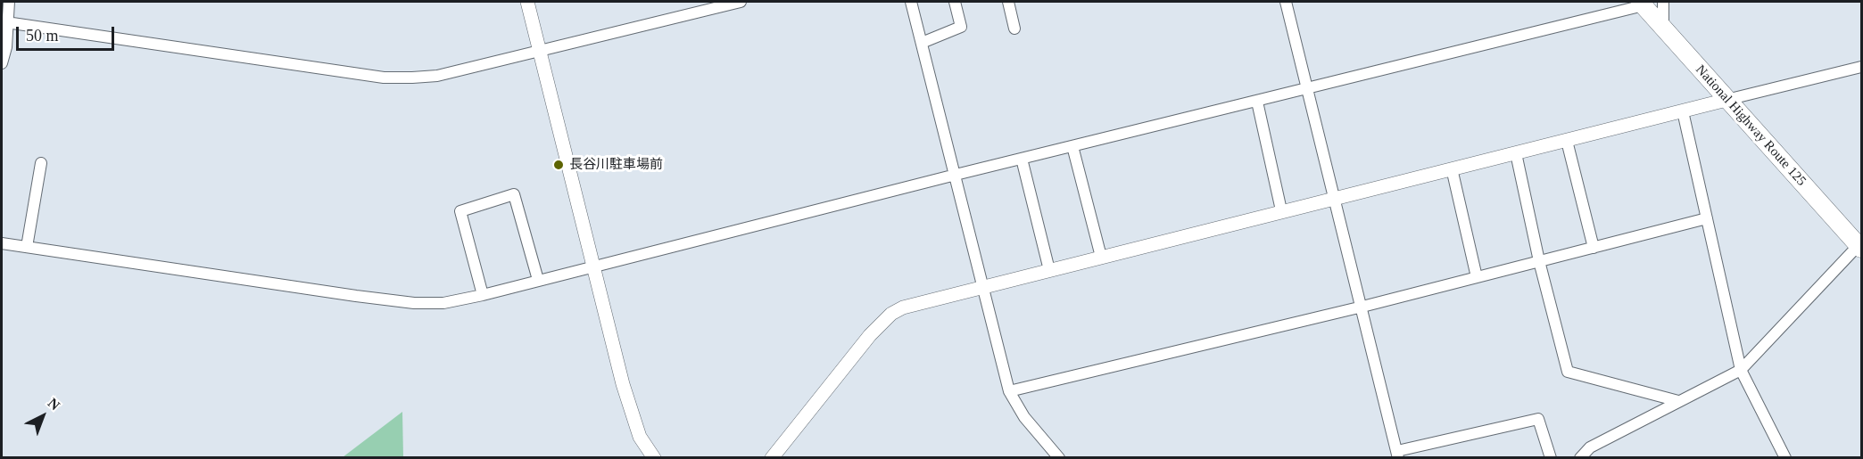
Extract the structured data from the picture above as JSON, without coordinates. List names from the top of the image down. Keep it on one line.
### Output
{"streets":{"highway":["National Highway Route 125"]},"places":["長谷川駐車場前"],"scale_bar":"50 m","north":"top right"}
